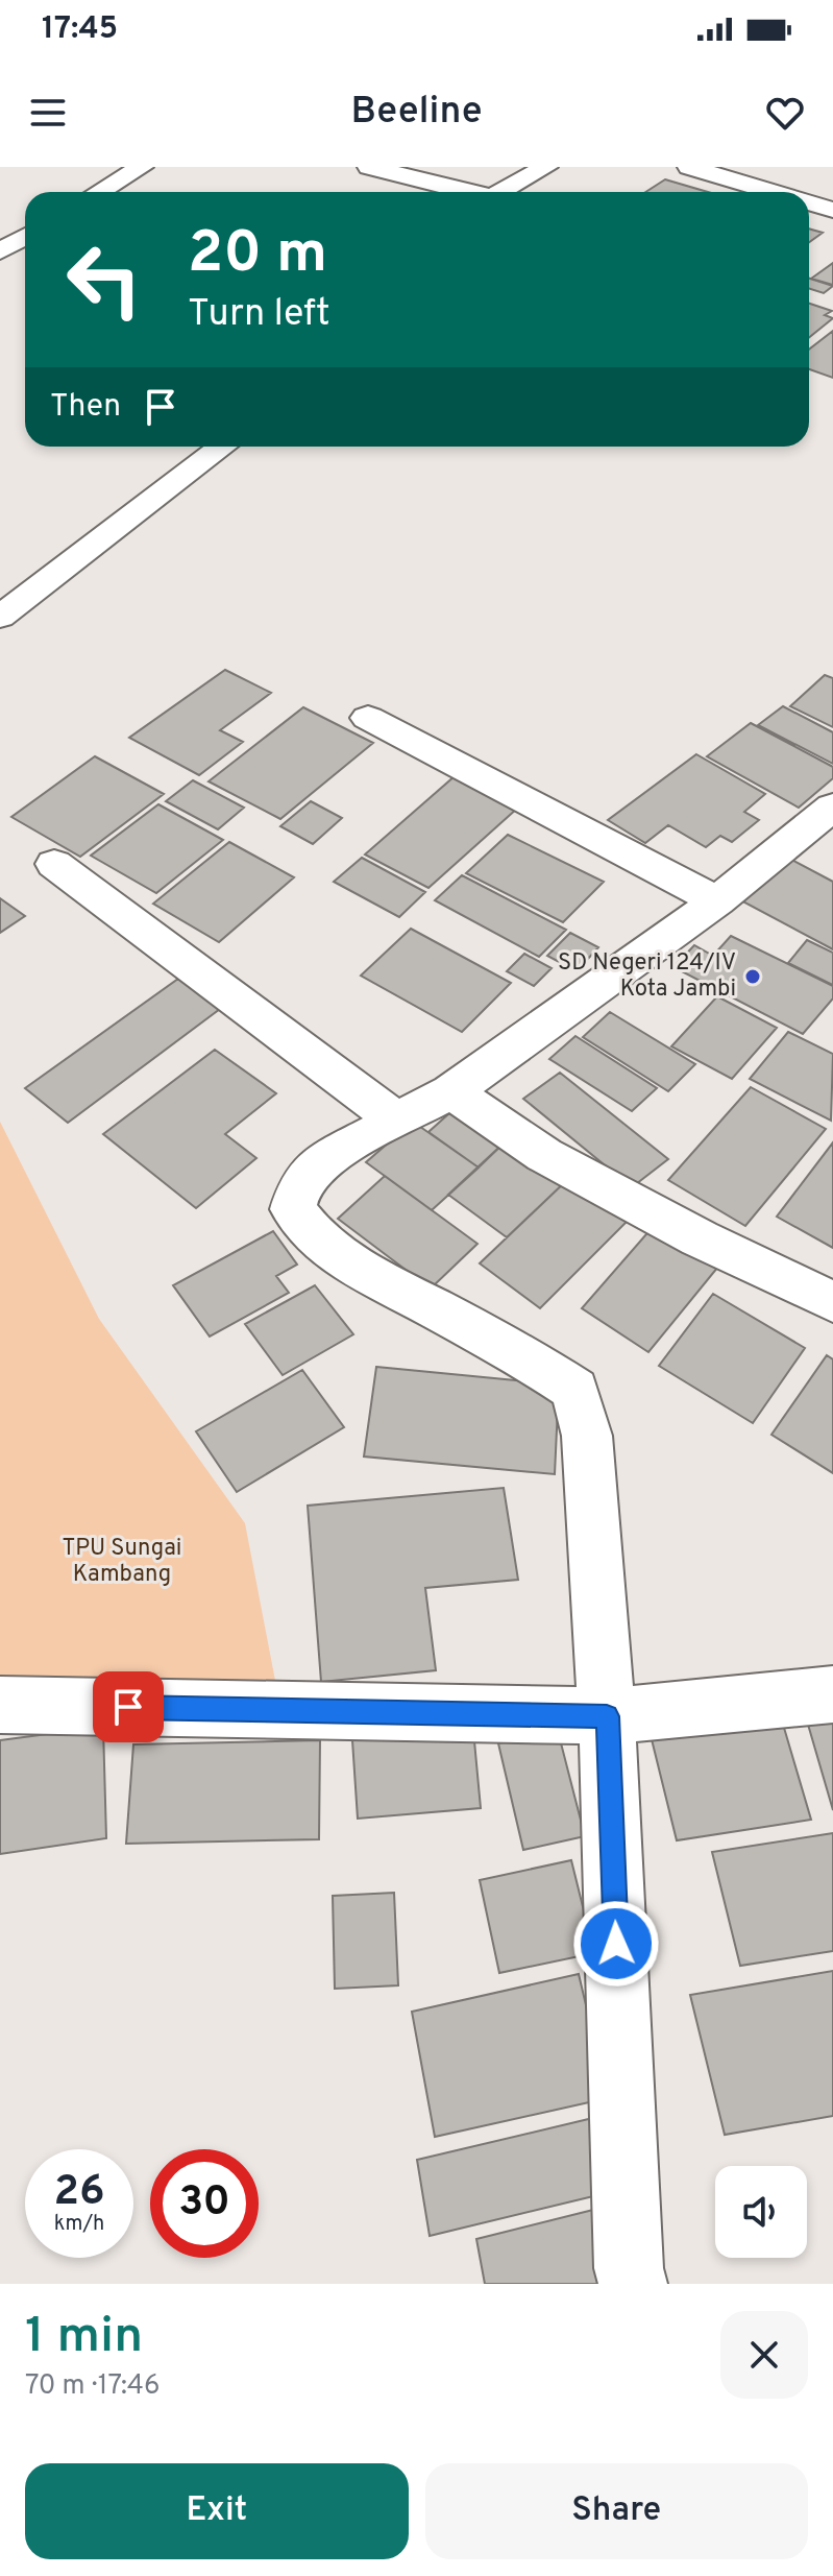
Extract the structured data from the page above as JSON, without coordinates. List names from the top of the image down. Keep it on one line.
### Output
{"parks":["TPU Sungai Kambang"],"places":["SD Negeri 124/IV Kota Jambi"],"page":{"status":"17:45","header":"Beeline","turn":["20 m","Turn left"],"then":"Then","speed":"26 km/h","limit":"30","heading":["1 min","70 m · 17:46"],"buttons":["Exit","Share"]}}
